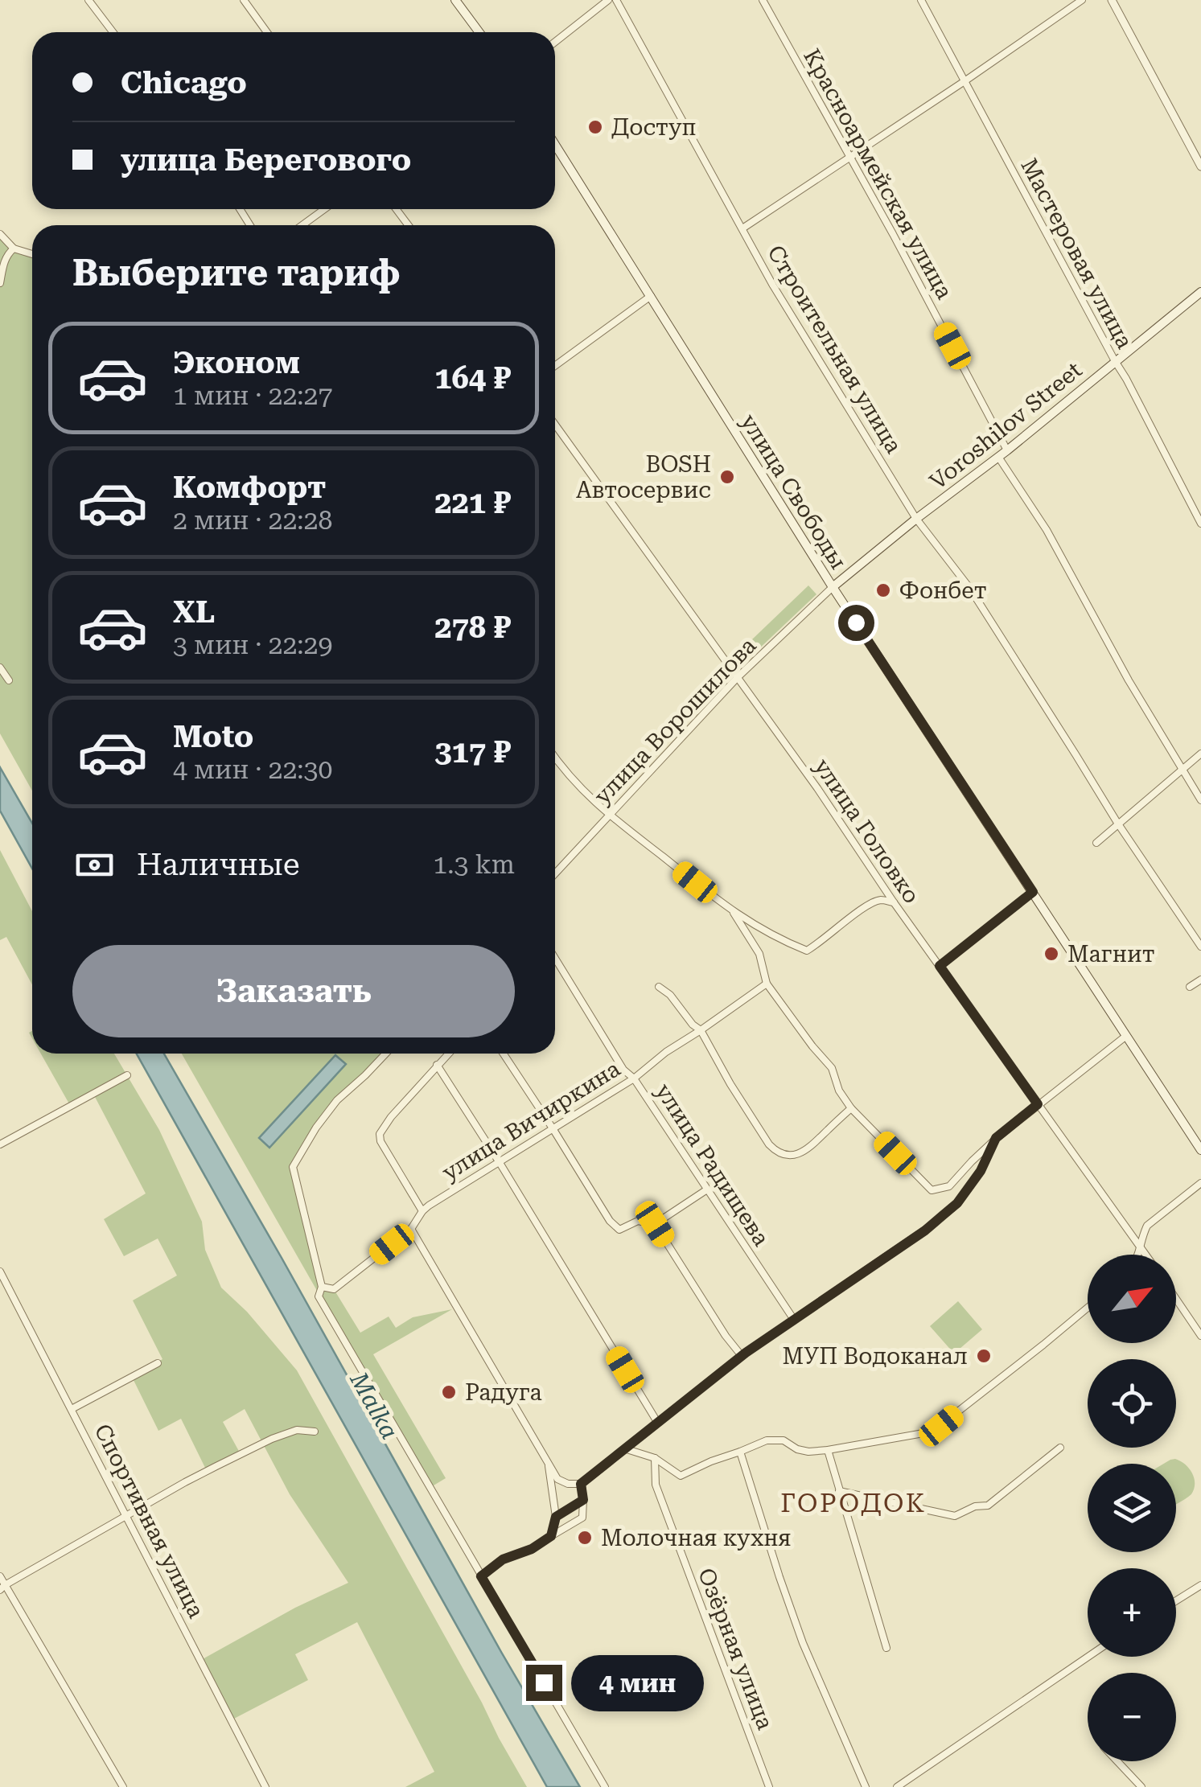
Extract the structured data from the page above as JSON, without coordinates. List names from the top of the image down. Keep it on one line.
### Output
{"streets":{"main road":["Voroshilov Street","улица Свободы"],"street":["Красноармейская улица","Мастеровая улица","Строительная улица","улица Ворошилова","улица Головко","улица Вичиркина","улица Радищева","Спортивная улица","Озёрная улица"]},"crossings":[["Красноармейская улица","Voroshilov Street"],["Мастеровая улица","Voroshilov Street"],["Строительная улица","Voroshilov Street"],["Voroshilov Street","улица Свободы"],["Voroshilov Street","улица Ворошилова"],["улица Свободы","улица Ворошилова"],["улица Ворошилова","улица Головко"],["улица Вичиркина","улица Радищева"]],"districts":["ГОРОДОК"],"water":["Malka"],"places":["Доступ","BOSH Автосервис","Фонбет","Магнит","МУП Водоканал","Радуга","Молочная кухня"],"north":"top right","page":{"banner":["Chicago","улица Берегового"],"heading":"Выберите тариф","list":[{"name":"Эконом","note":"1 мин · 22:27","value":"164 ₽"},{"name":"Комфорт","note":"2 мин · 22:28","value":"221 ₽"},{"name":"XL","note":"3 мин · 22:29","value":"278 ₽"},{"name":"Moto","note":"4 мин · 22:30","value":"317 ₽"}],"pay":["Наличные","1.3 km"],"buttons":"Заказать","map_buttons":["+","−"],"bubble":"4 мин"}}
